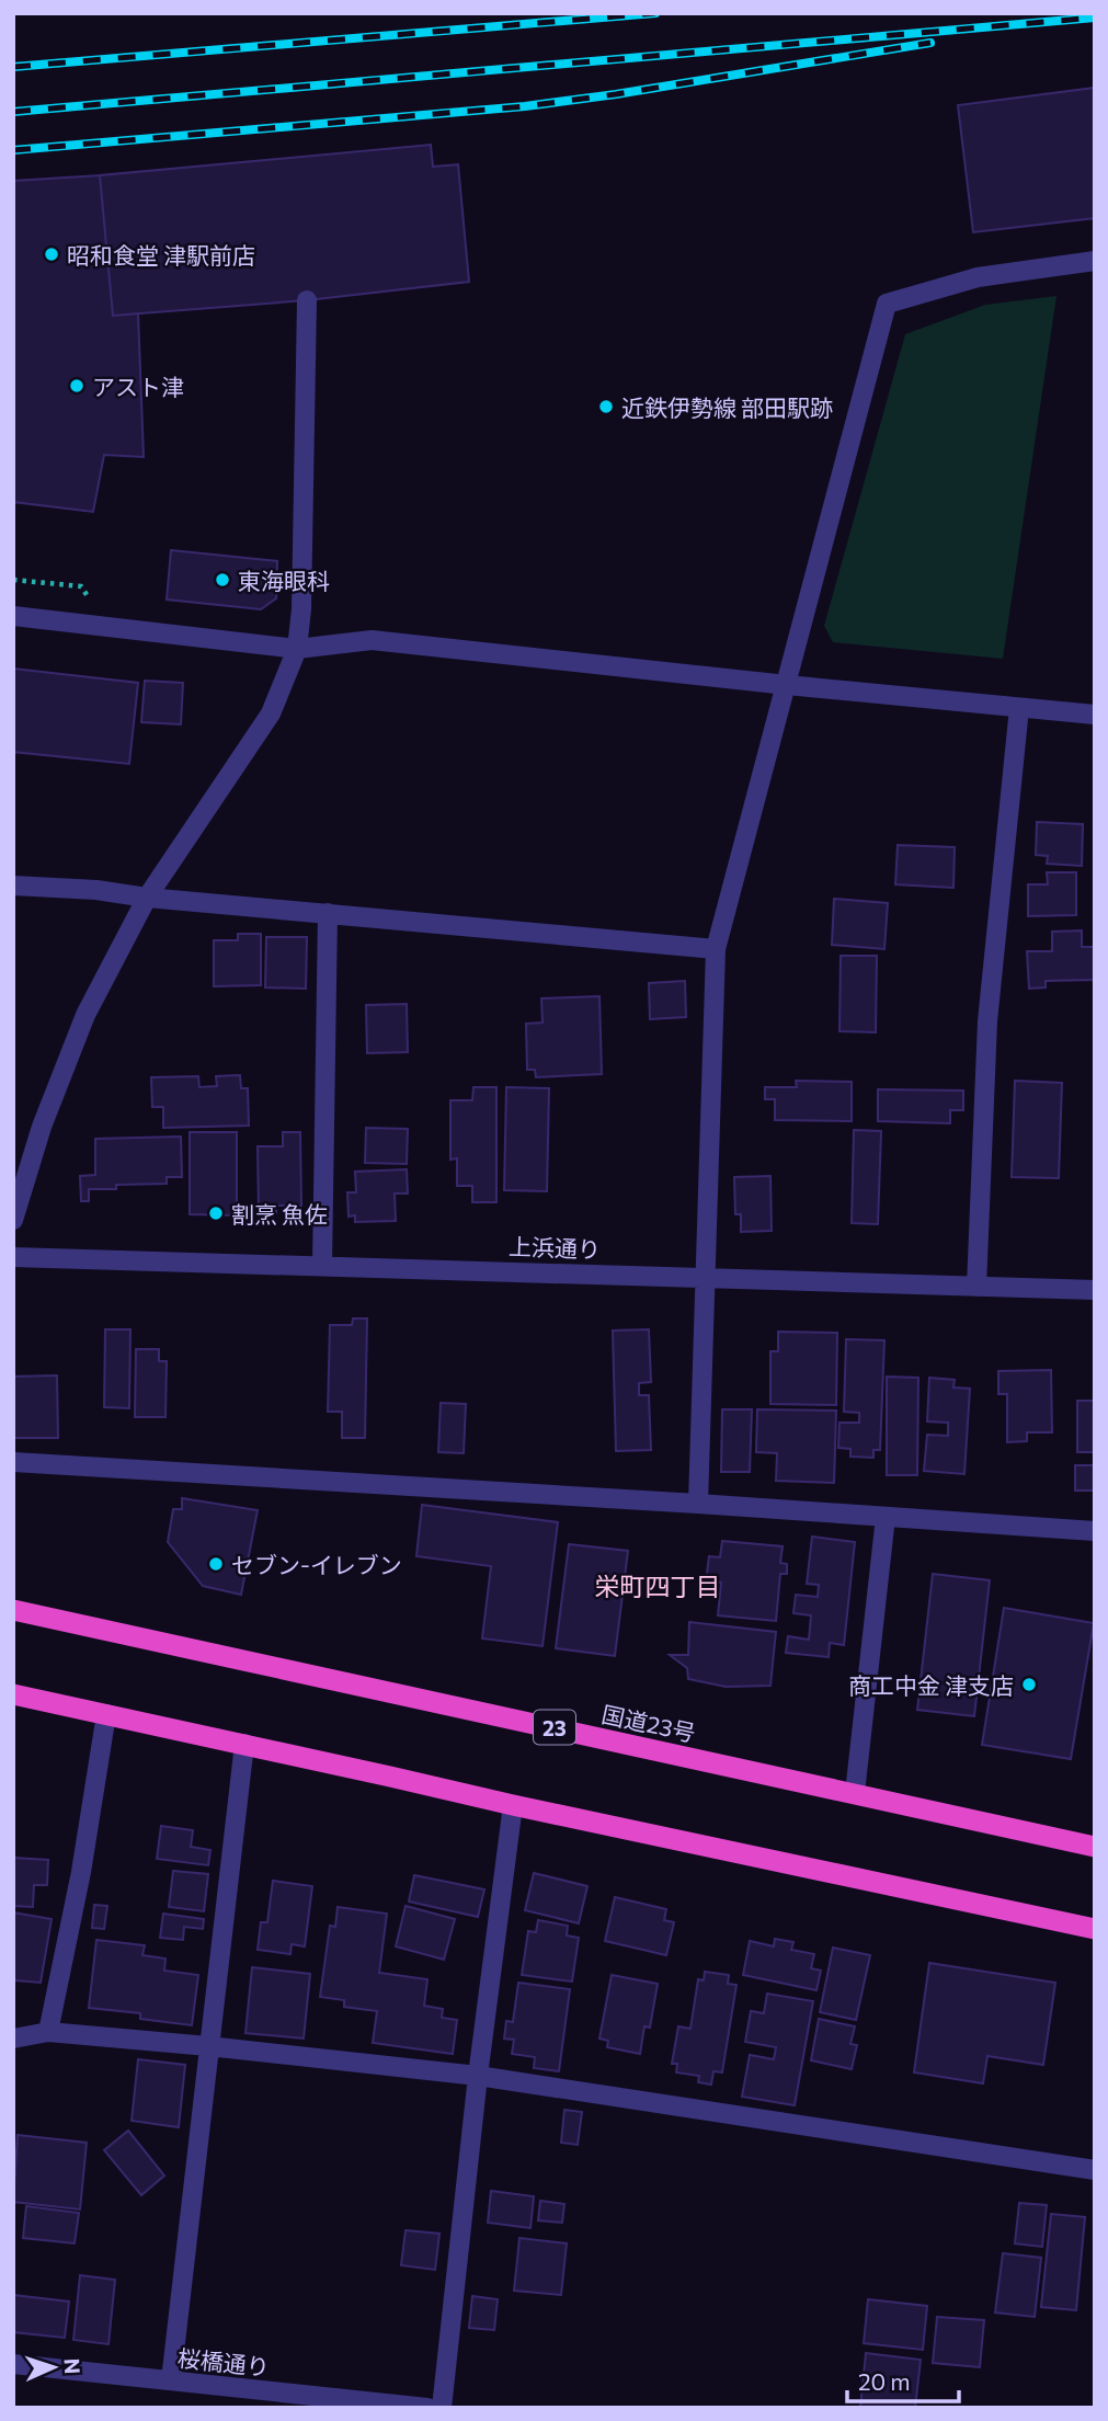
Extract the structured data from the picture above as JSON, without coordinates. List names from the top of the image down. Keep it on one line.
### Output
{"streets":{"highway":["国道23号","23"],"street":["上浜通り","桜橋通り"]},"districts":["栄町四丁目"],"places":["昭和食堂 津駅前店","アスト津","近鉄伊勢線 部田駅跡","東海眼科","割烹 魚佐","セブン-イレブン","商工中金 津支店"],"scale_bar":"20 m","north":"right"}
